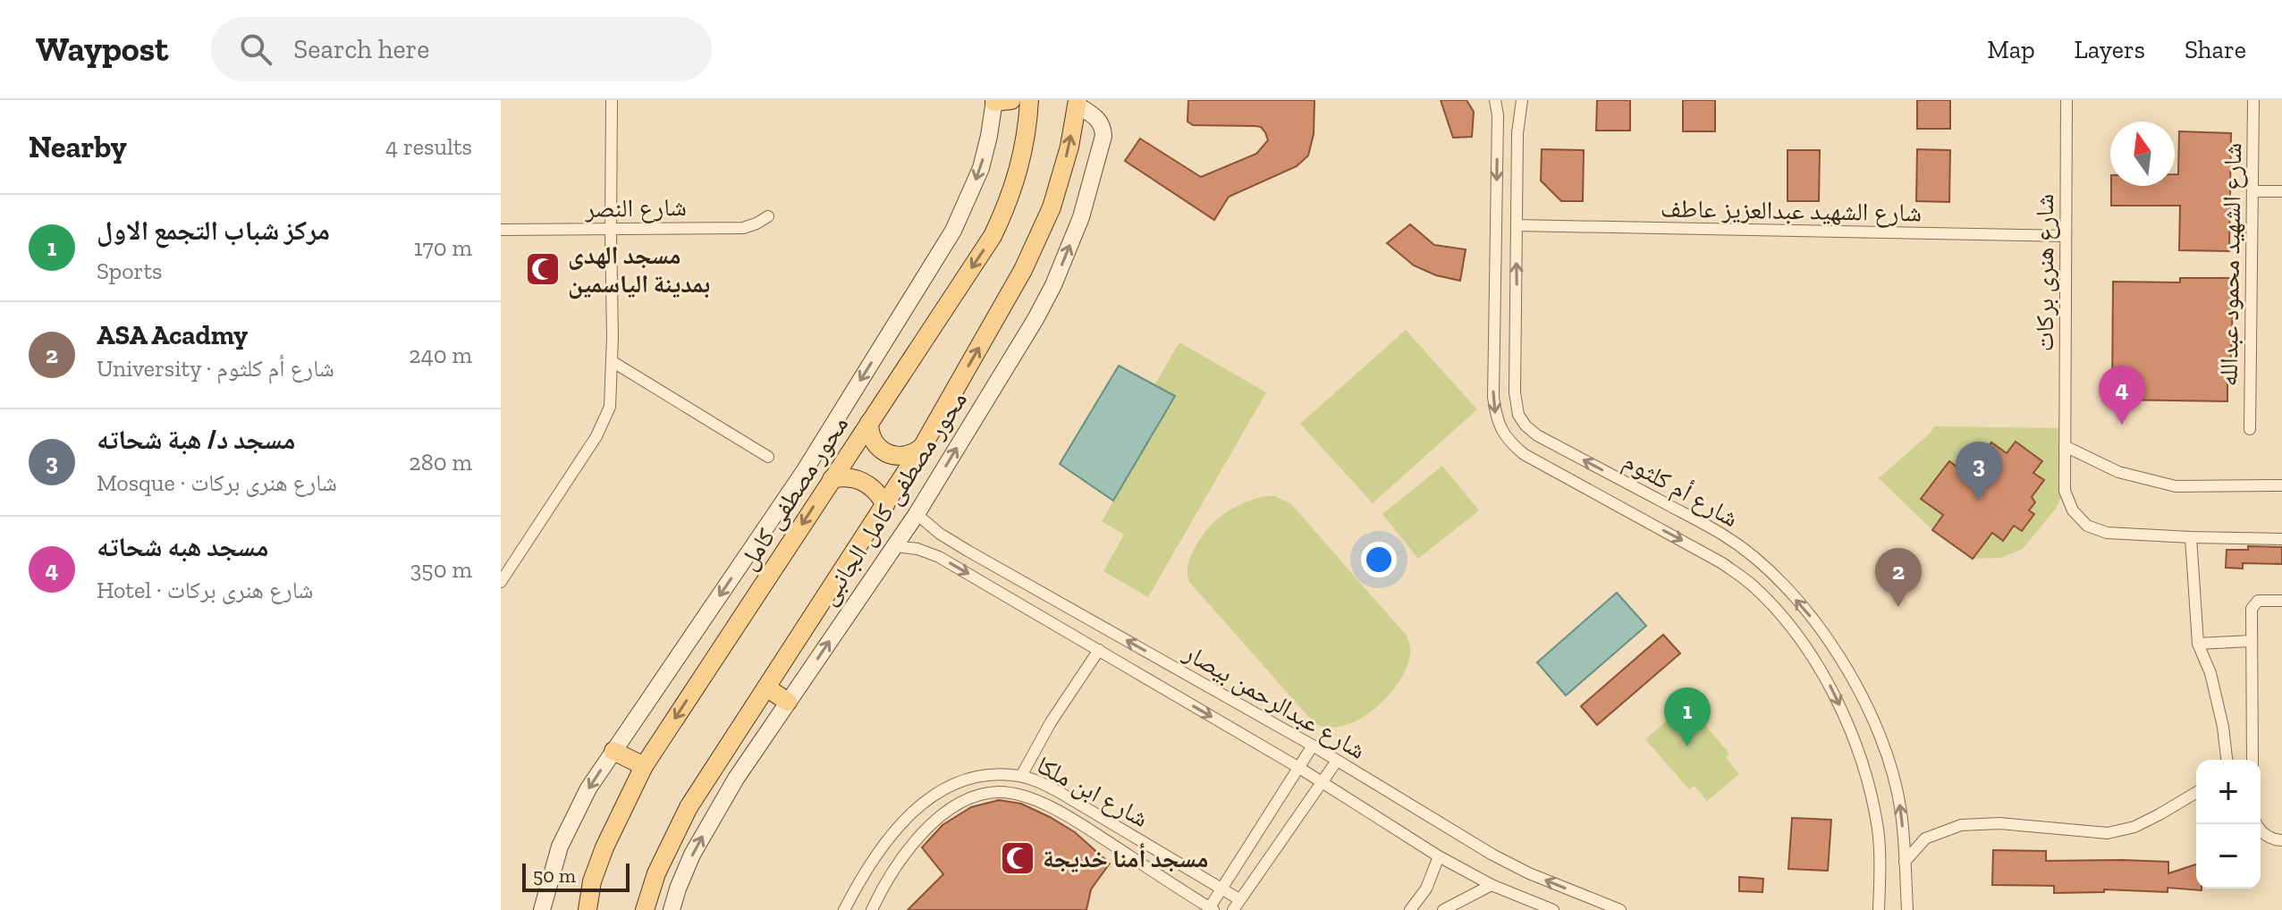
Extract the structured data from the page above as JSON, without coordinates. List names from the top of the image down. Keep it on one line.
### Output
{"streets":{"main road":["محور مصطفى كامل"],"street":["شارع النصر","شارع الشهيد عبدالعزيز عاطف","شارع الشهيد محمود عبدالله","شارع هنرى بركات","شارع أم كلثوم","محور مصطفى كامل الجانبى","شارع عبدالرحمن بيصار","شارع ابن ملكا"]},"crossings":[["شارع الشهيد عبدالعزيز عاطف","شارع هنرى بركات"],["شارع الشهيد عبدالعزيز عاطف","شارع أم كلثوم"],["محور مصطفى كامل الجانبى","شارع عبدالرحمن بيصار"]],"places":{"mosque":["مسجد الهدى بمدينة الياسمين","مسجد أمنا خديجة"]},"scale_bar":"50 m","north":"top","page":{"header":"Waypost","search":"Search here","nav":["Map","Layers","Share"],"heading":["Nearby","4 results"],"list":[{"mark":"1","name":"مركز شباب التجمع الاول","note":"Sports","value":"170 m"},{"mark":"2","name":"ASA Acadmy","note":"University · شارع أم كلثوم","value":"240 m"},{"mark":"3","name":"مسجد د/ هبة شحاته","note":"Mosque · شارع هنرى بركات","value":"280 m"},{"mark":"4","name":"مسجد هبه شحاته","note":"Hotel · شارع هنرى بركات","value":"350 m"}],"pins":["4","3","2","1"],"map_buttons":["+","−"],"scale":"50 m"}}
